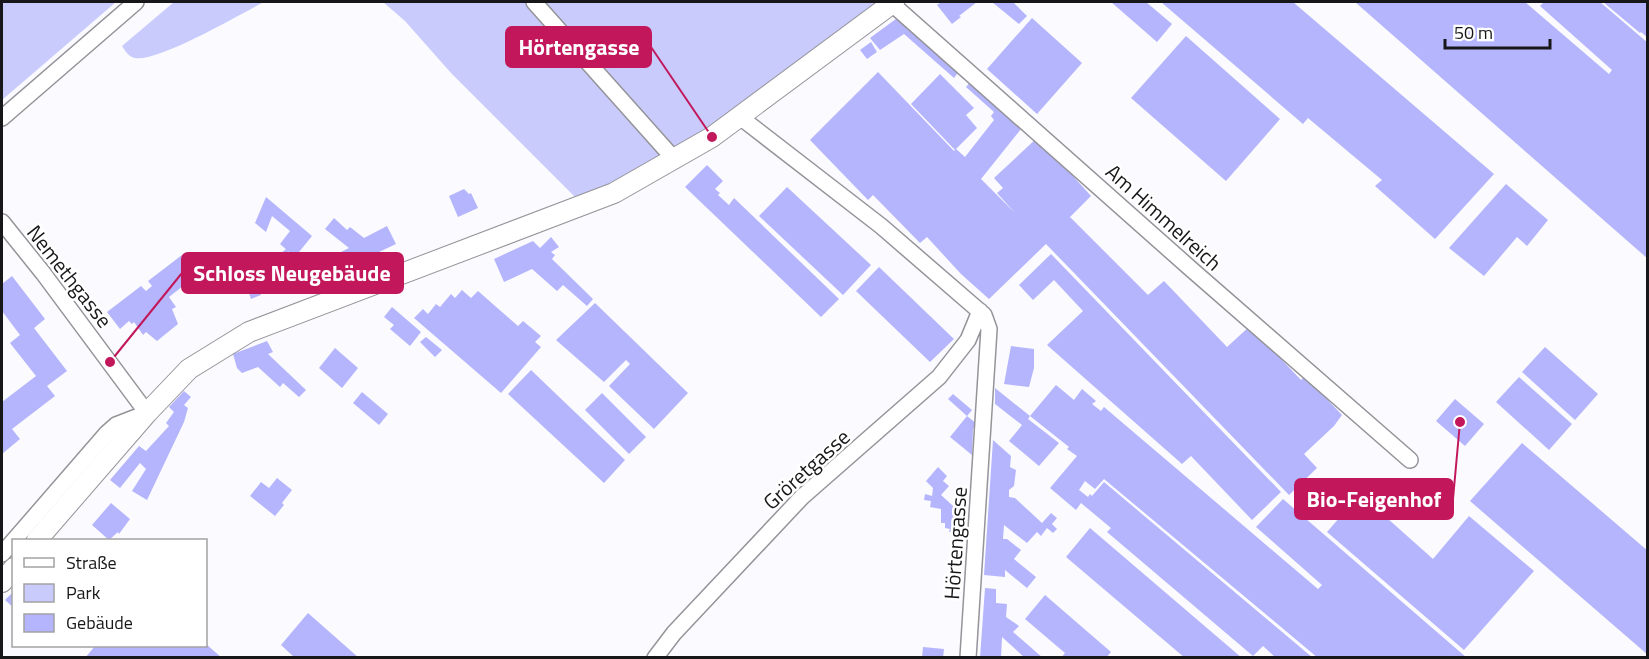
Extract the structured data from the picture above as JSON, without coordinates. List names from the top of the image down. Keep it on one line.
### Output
{"streets":{"street":["Am Himmelreich","Nemethgasse","Gröretgasse","Hörtengasse"]},"crossings":[["Gröretgasse","Hörtengasse"]],"places":["Hörtengasse","Schloss Neugebäude","Bio-Feigenhof"],"legend":["Straße","Park","Gebäude"],"scale_bar":"50 m"}
